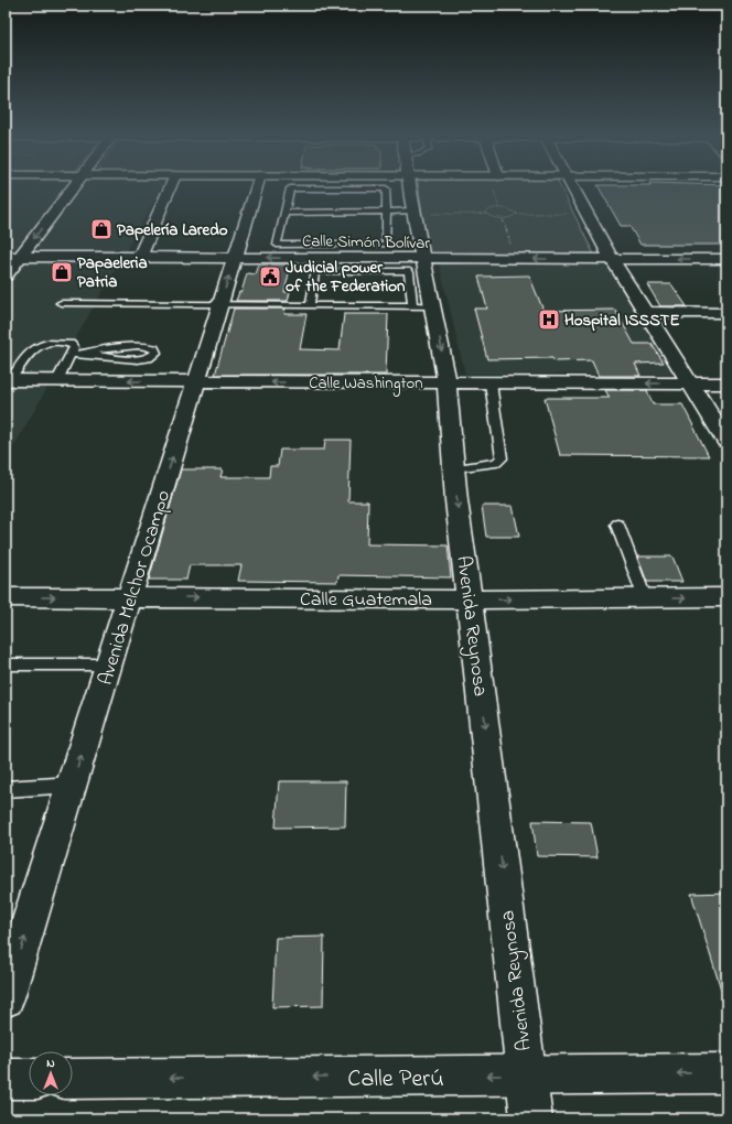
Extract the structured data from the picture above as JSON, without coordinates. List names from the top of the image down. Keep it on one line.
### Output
{"streets":{"street":["Calle Simón Bolívar","Calle Washington","Avenida Melchor Ocampo","Calle Guatemala","Avenida Reynosa","Calle Perú"]},"crossings":[["Calle Simón Bolívar","Avenida Melchor Ocampo"],["Calle Simón Bolívar","Avenida Reynosa"],["Calle Washington","Avenida Melchor Ocampo"],["Calle Washington","Avenida Reynosa"],["Avenida Melchor Ocampo","Calle Guatemala"],["Calle Guatemala","Avenida Reynosa"],["Avenida Reynosa","Calle Perú"]],"one_way":["Calle Simón Bolívar","Calle Washington","Avenida Melchor Ocampo","Calle Guatemala","Avenida Reynosa","Calle Perú"],"places":{"shop":["Papelería Laredo","Papaeleria Patria"],"public building":["Judicial power of the Federation"],"hospital":["Hospital ISSSTE"]},"north":"top"}
